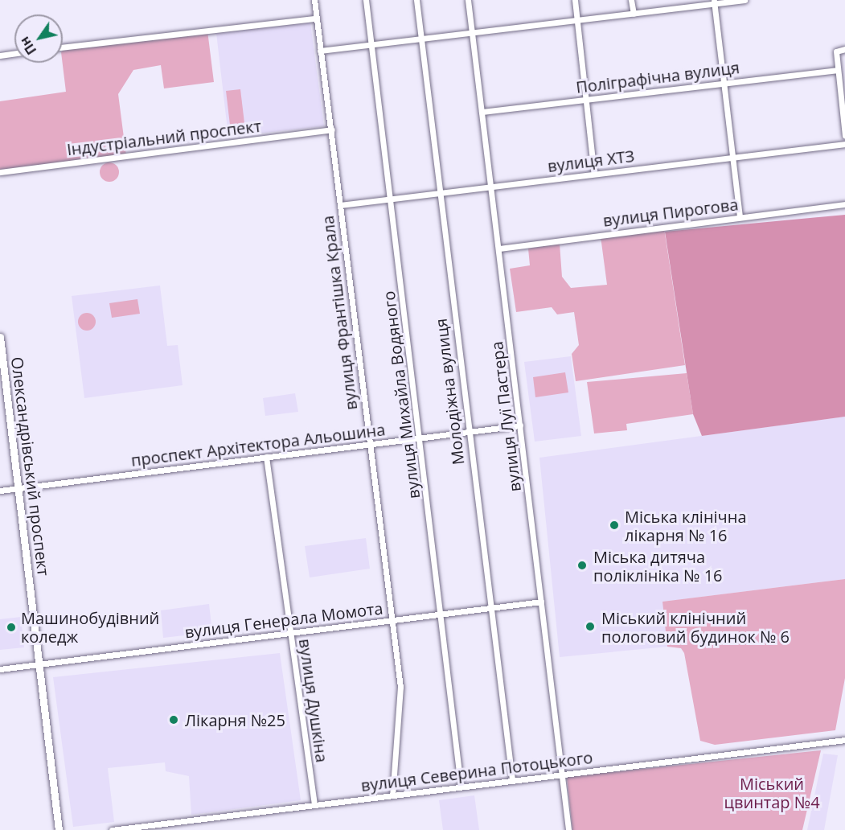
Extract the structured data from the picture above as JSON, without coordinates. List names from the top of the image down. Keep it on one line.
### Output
{"streets":{"main road":["Олександрівський проспект"],"street":["Поліграфічна вулиця","Індустріальний проспект","вулиця ХТЗ","вулиця Пирогова","вулиця Франтішка Крала","Молодіжна вулиця","вулиця Михайла Водяного","вулиця Луї Пастера","проспект Архітектора Альошина","вулиця Генерала Момота","вулиця Душкіна","вулиця Северина Потоцького"]},"crossings":[["Поліграфічна вулиця","вулиця Луї Пастера"],["Індустріальний проспект","вулиця Франтішка Крала"],["вулиця ХТЗ","вулиця Франтішка Крала"],["вулиця ХТЗ","Молодіжна вулиця"],["вулиця ХТЗ","вулиця Михайла Водяного"],["вулиця ХТЗ","вулиця Луї Пастера"],["вулиця Пирогова","вулиця Луї Пастера"],["вулиця Франтішка Крала","проспект Архітектора Альошина"],["вулиця Франтішка Крала","вулиця Генерала Момота"],["вулиця Франтішка Крала","вулиця Северина Потоцького"],["Молодіжна вулиця","проспект Архітектора Альошина"],["Молодіжна вулиця","вулиця Генерала Момота"],["Молодіжна вулиця","вулиця Северина Потоцького"],["вулиця Михайла Водяного","проспект Архітектора Альошина"],["вулиця Михайла Водяного","вулиця Генерала Момота"],["вулиця Михайла Водяного","вулиця Северина Потоцького"],["вулиця Луї Пастера","проспект Архітектора Альошина"],["вулиця Луї Пастера","вулиця Генерала Момота"],["вулиця Луї Пастера","вулиця Северина Потоцького"],["проспект Архітектора Альошина","Олександрівський проспект"],["проспект Архітектора Альошина","вулиця Душкіна"],["Олександрівський проспект","вулиця Генерала Момота"],["вулиця Генерала Момота","вулиця Душкіна"],["вулиця Душкіна","вулиця Северина Потоцького"]],"parks":["Міський цвинтар №4"],"places":["Міська клінічна лікарня № 16","Міська дитяча поліклініка № 16","Міський клінічний пологовий будинок № 6","Машинобудівний коледж","Лікарня №25"],"north":"bottom left"}
